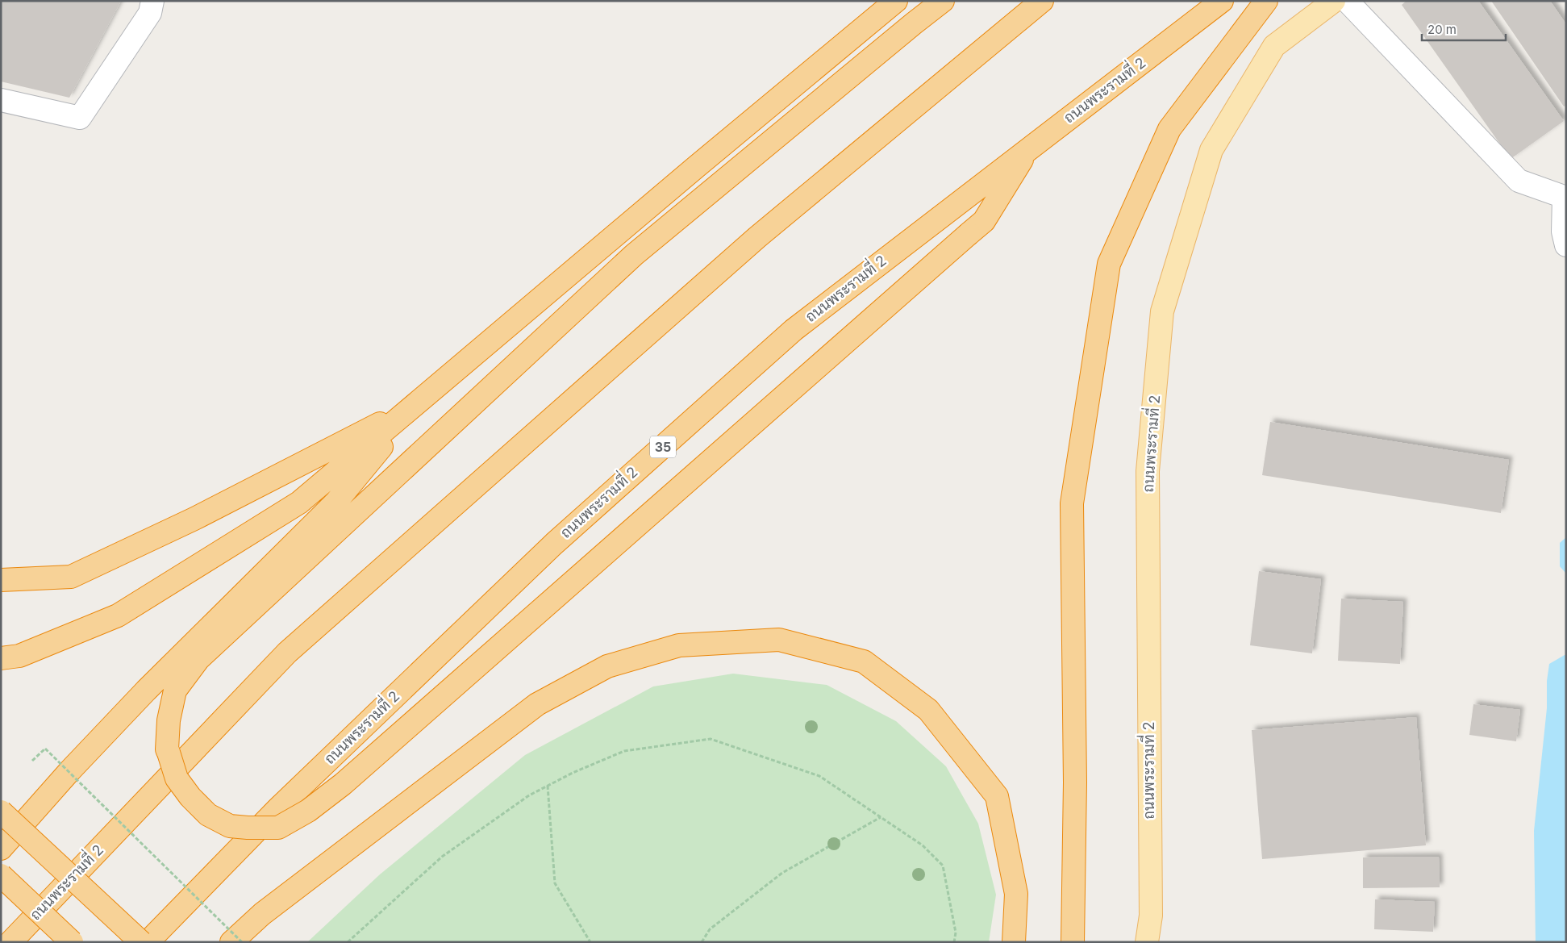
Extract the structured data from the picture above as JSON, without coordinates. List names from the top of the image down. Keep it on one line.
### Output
{"streets":{"highway":["ถนนพระรามที่ 2","35"]},"scale_bar":"20 m"}
